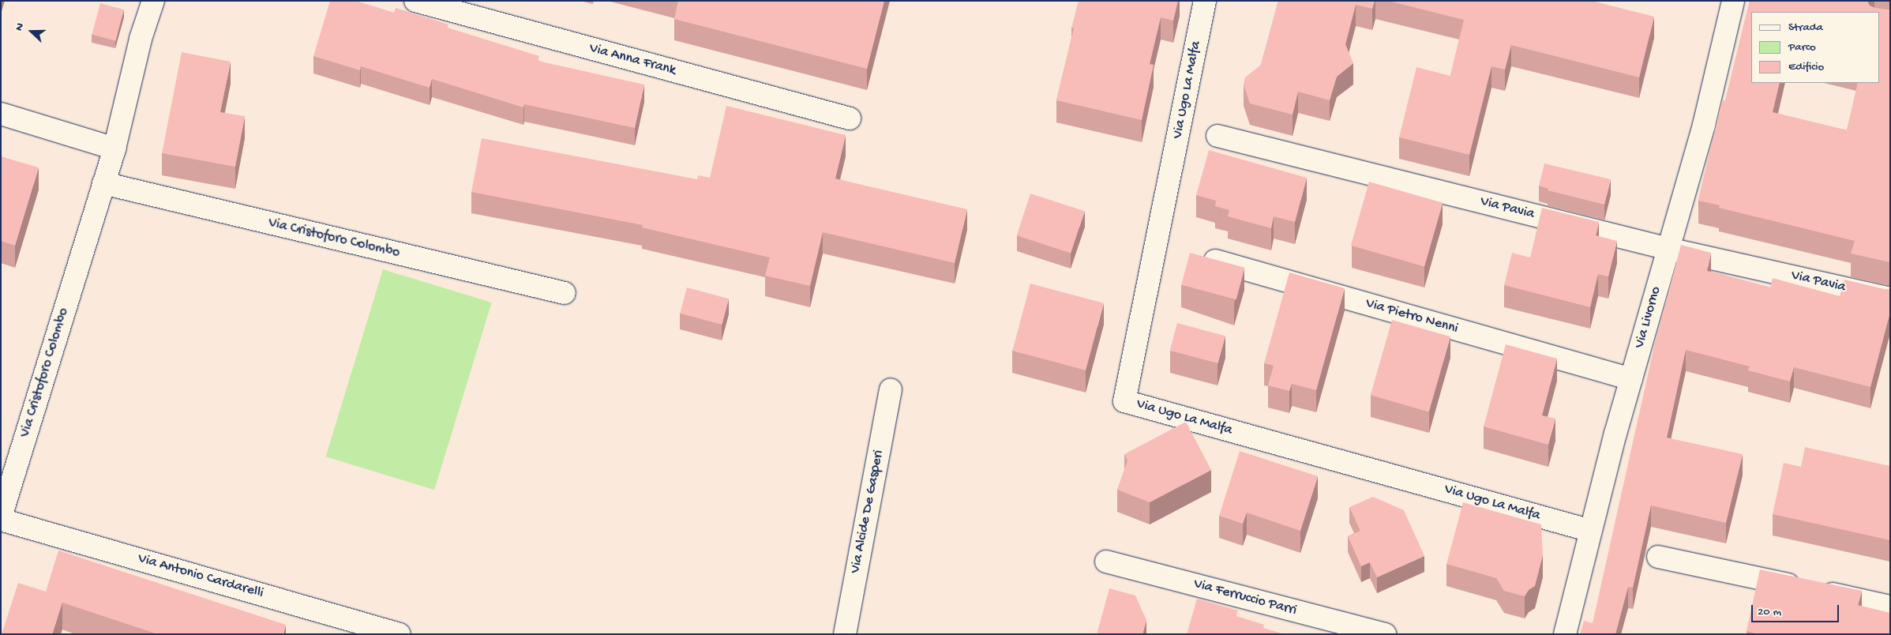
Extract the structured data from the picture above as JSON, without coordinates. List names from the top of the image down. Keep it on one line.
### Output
{"streets":{"street":["Via Anna Frank","Via Ugo La Malfa","Via Pavia","Via Cristoforo Colombo","Via Pietro Nenni","Via Livorno","Via Alcide De Gasperi","Via Antonio Cardarelli","Via Ferruccio Parri"]},"crossings":[["Via Ugo La Malfa","Via Livorno"],["Via Pavia","Via Livorno"],["Via Pietro Nenni","Via Livorno"]],"legend":["Strada","Parco","Edificio"],"scale_bar":"20 m","north":"left"}
